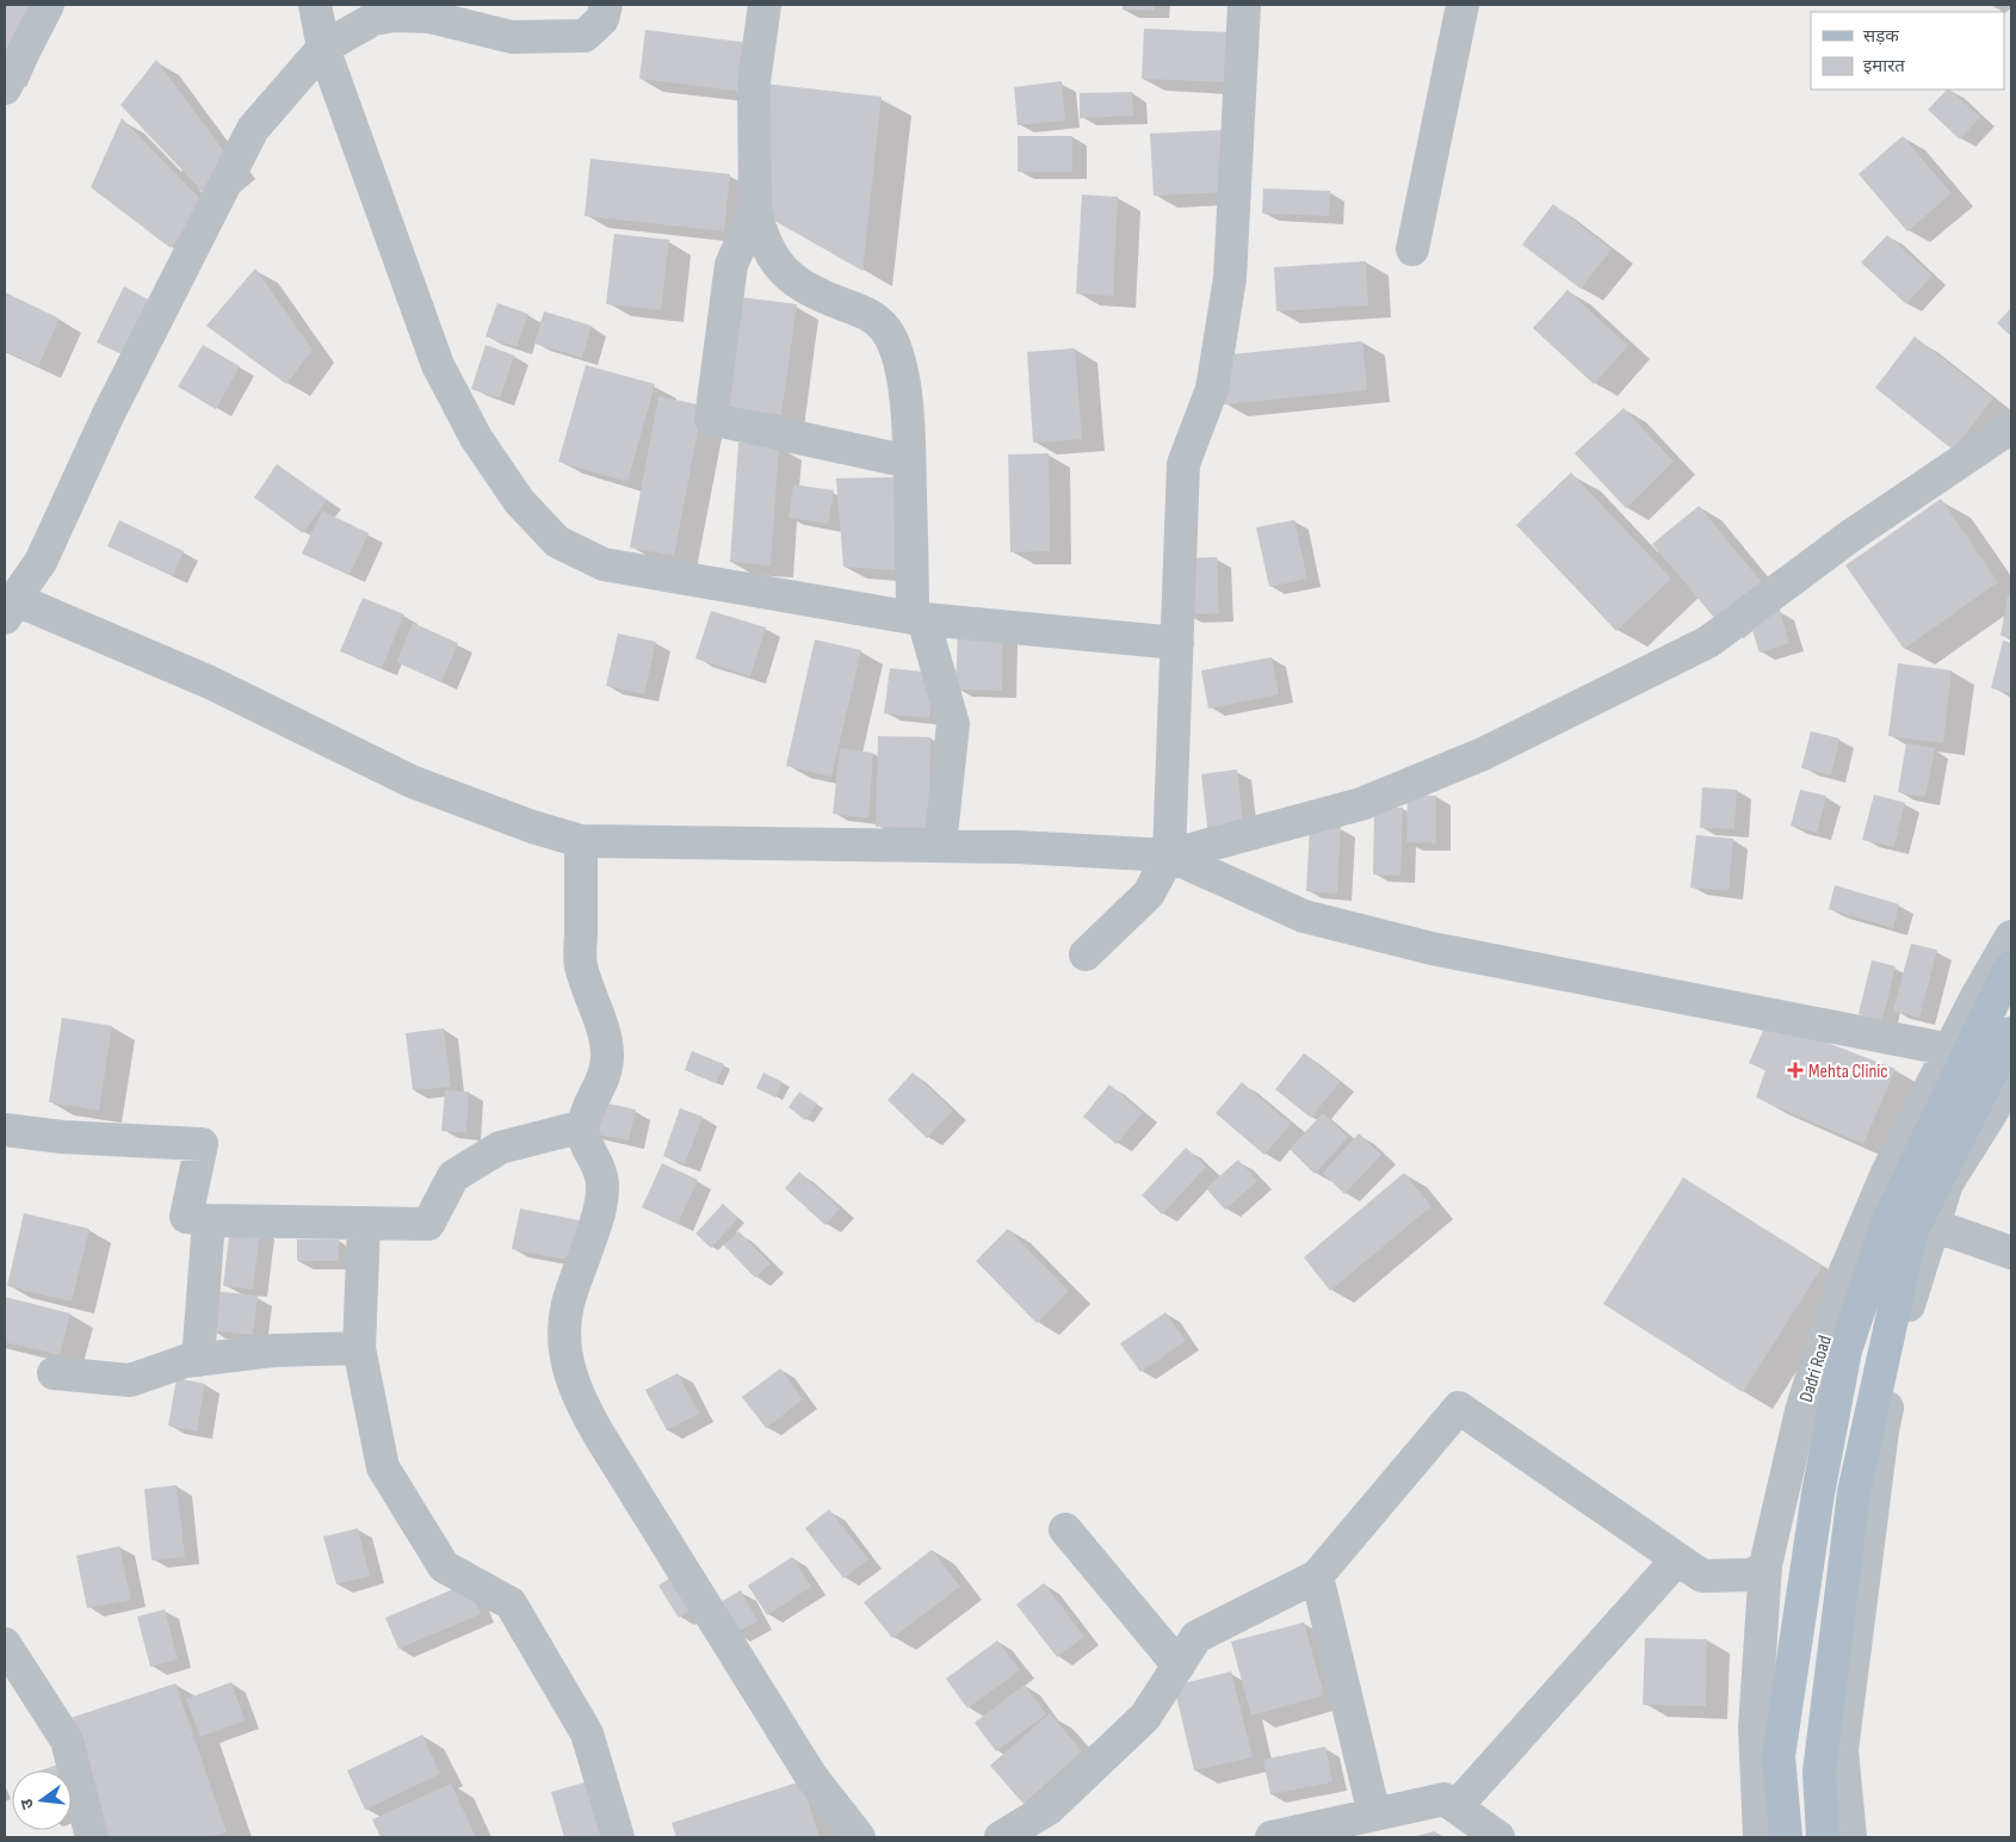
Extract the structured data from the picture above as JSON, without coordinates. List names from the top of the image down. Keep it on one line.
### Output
{"streets":{"street":["Dadri Road"]},"places":{"health":["Mehta Clinic"]},"legend":["सड़क","इमारत"],"north":"left"}
